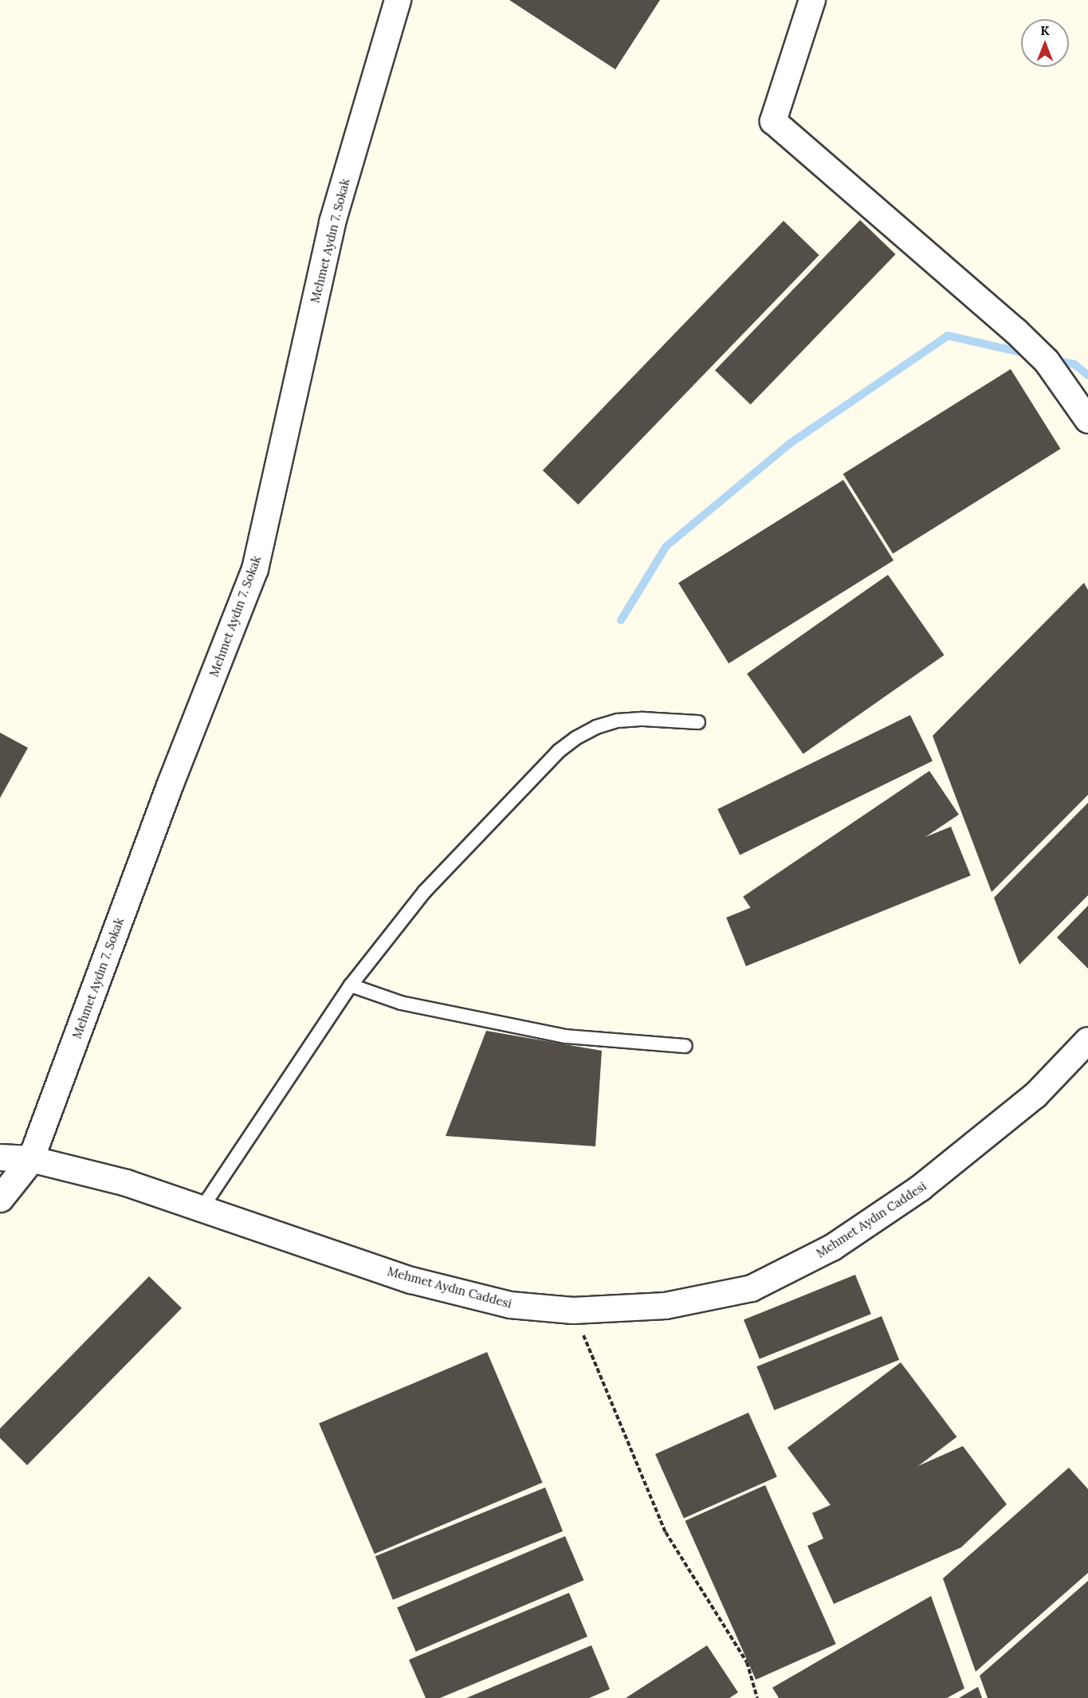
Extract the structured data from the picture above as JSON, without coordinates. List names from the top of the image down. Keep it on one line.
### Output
{"streets":{"street":["Mehmet Aydın 7. Sokak","Mehmet Aydın Caddesi"]},"crossings":[["Mehmet Aydın 7. Sokak","Mehmet Aydın Caddesi"]],"north":"top"}
